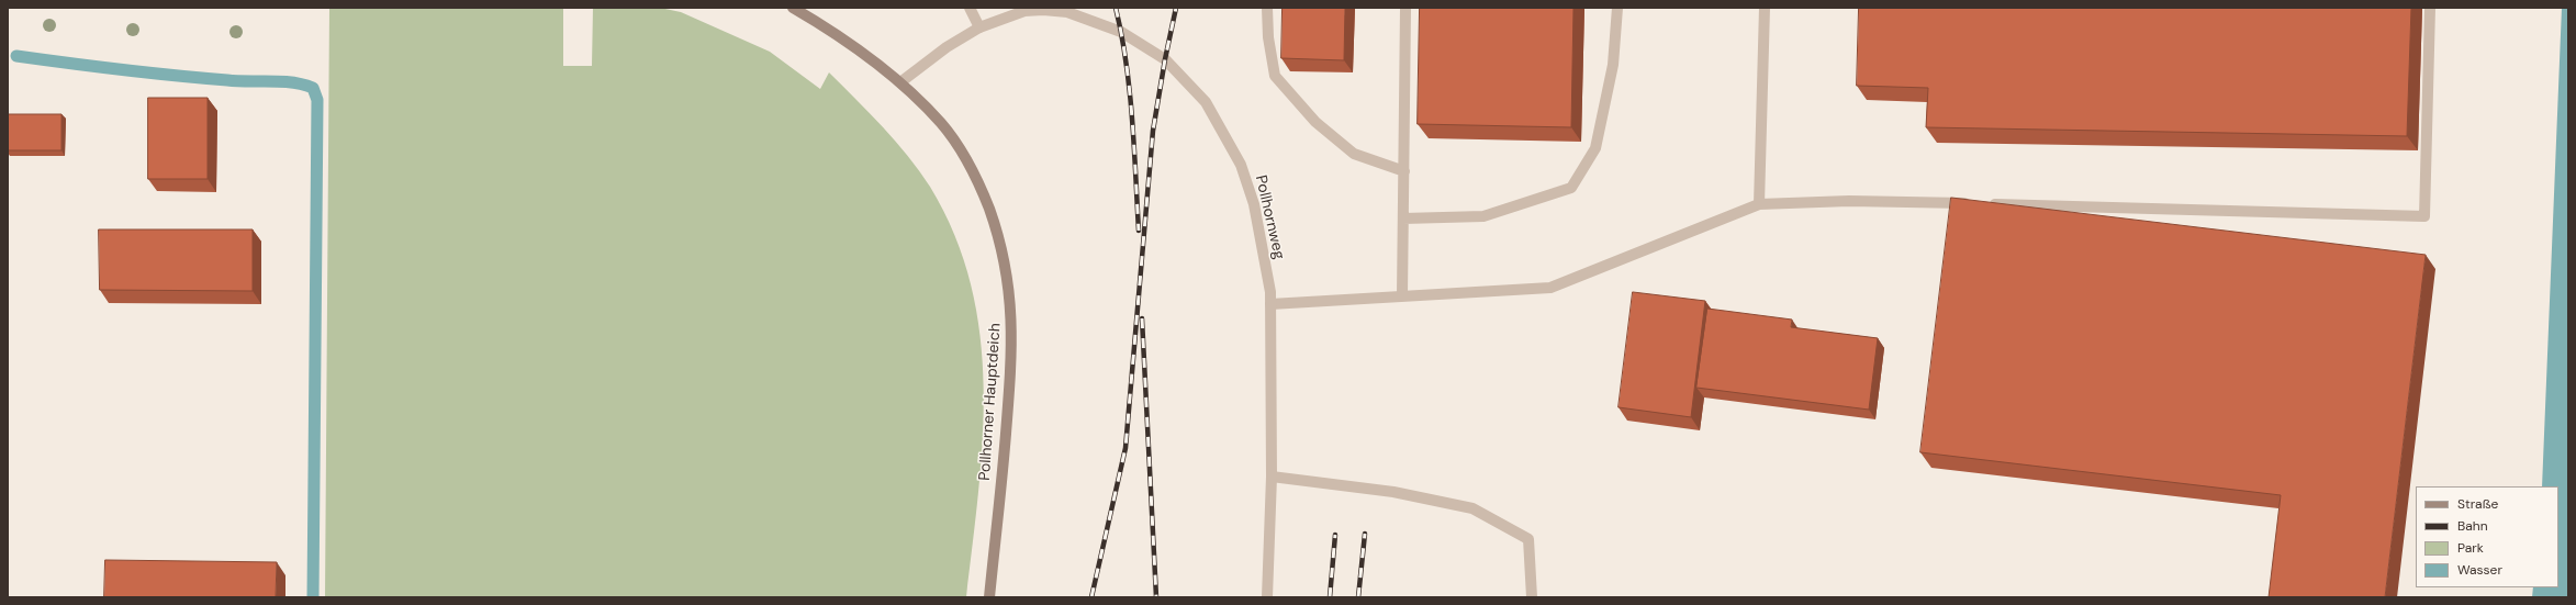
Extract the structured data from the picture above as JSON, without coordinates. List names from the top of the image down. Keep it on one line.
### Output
{"streets":{"main road":["Pollhorner Hauptdeich"],"street":["Pollhornweg"]},"crossings":[["Pollhornweg","Pollhorner Hauptdeich"]],"legend":["Straße","Bahn","Park","Wasser"]}
